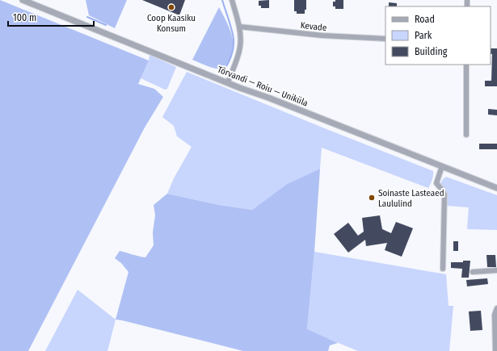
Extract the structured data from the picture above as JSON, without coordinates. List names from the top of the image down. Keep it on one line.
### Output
{"streets":{"street":["Kevade","Tõrvandi — Roiu — Uniküla"]},"places":["Coop Kaasiku Konsum","Soinaste Lasteaed Laululind"],"legend":["Road","Park","Building"],"scale_bar":"100 m"}
